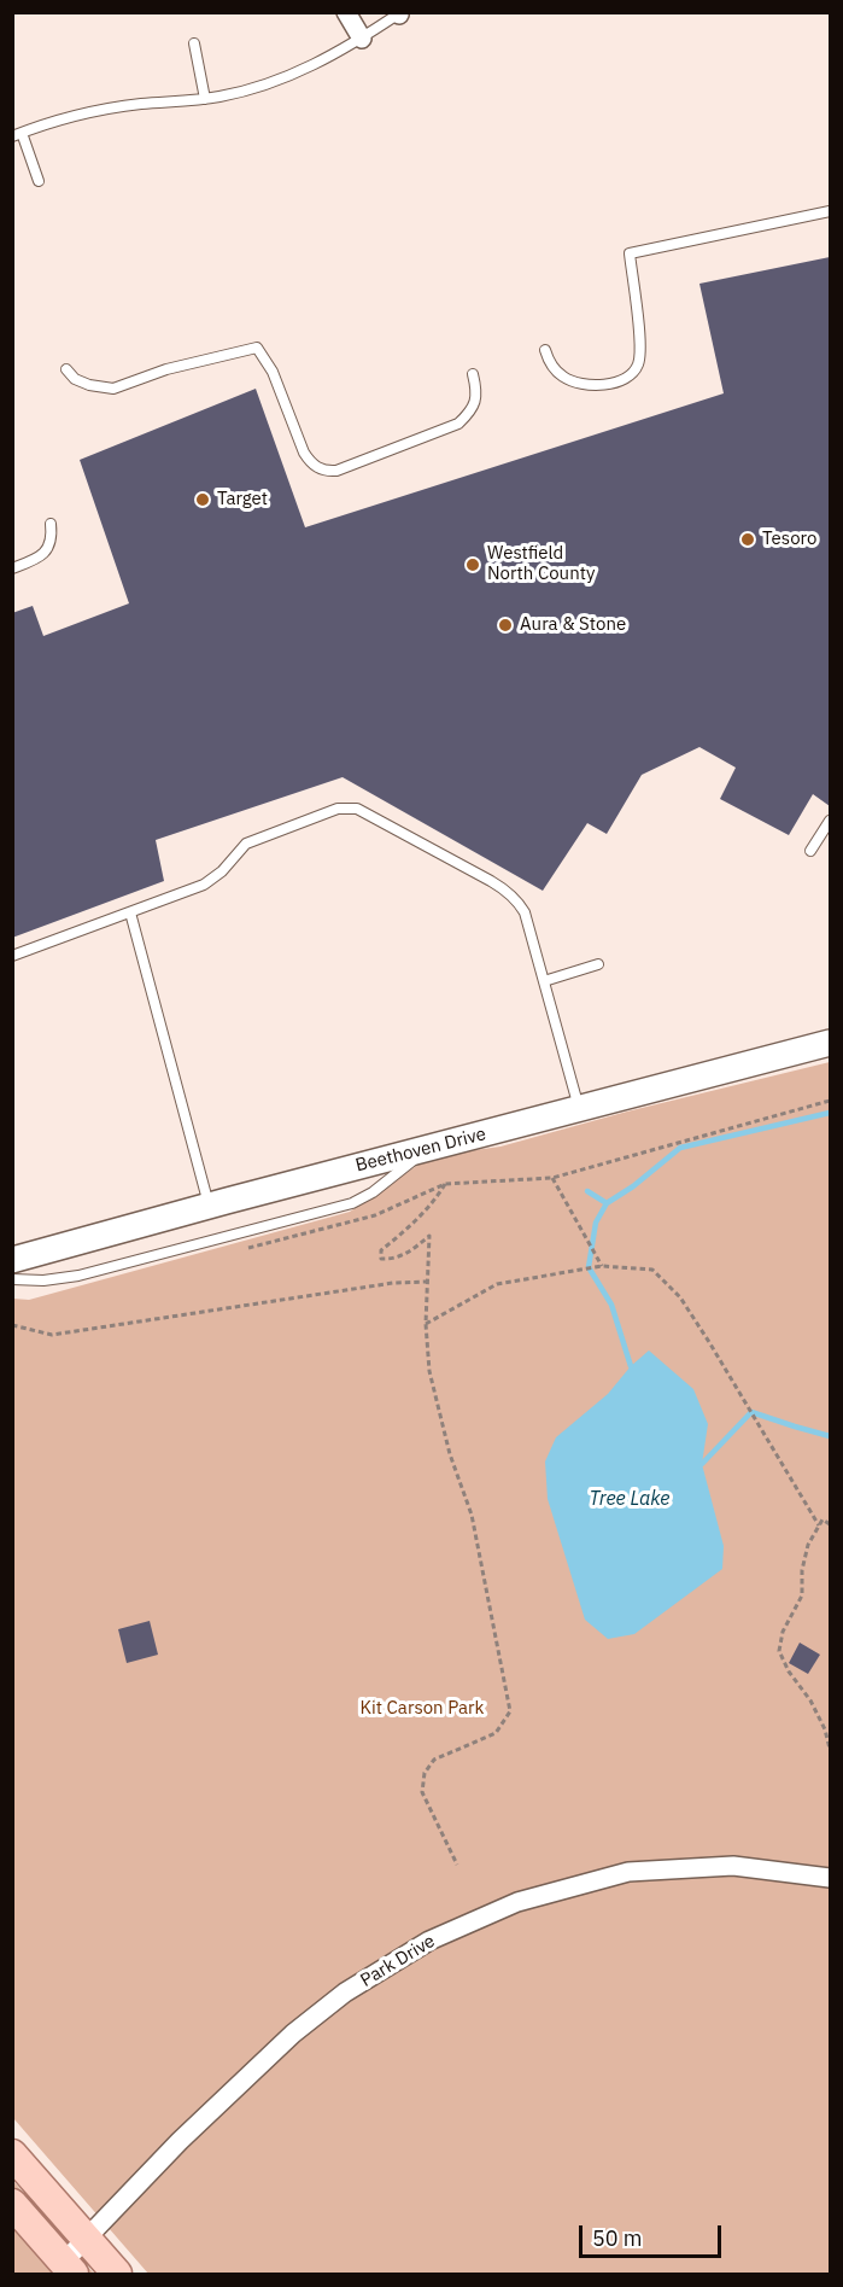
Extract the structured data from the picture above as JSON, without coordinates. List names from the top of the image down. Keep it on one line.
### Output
{"streets":{"main road":["Beethoven Drive"],"street":["Park Drive"]},"water":["Tree Lake"],"parks":["Kit Carson Park"],"places":["Target","Tesoro","Westfield North County","Aura & Stone"],"scale_bar":"50 m"}
